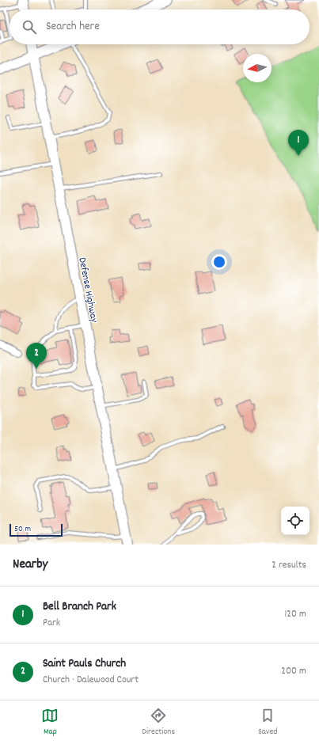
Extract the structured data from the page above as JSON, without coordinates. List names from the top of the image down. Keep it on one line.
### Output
{"streets":{"main road":["Defense Highway"]},"scale_bar":"50 m","north":"left","page":{"search":"Search here","pins":["1","2"],"scale":"50 m","heading":["Nearby","2 results"],"list":[{"mark":"1","name":"Bell Branch Park","note":"Park","value":"120 m"},{"mark":"2","name":"Saint Pauls Church","note":"Church · Dalewood Court","value":"200 m"}],"nav":["Map","Directions","Saved"]}}
